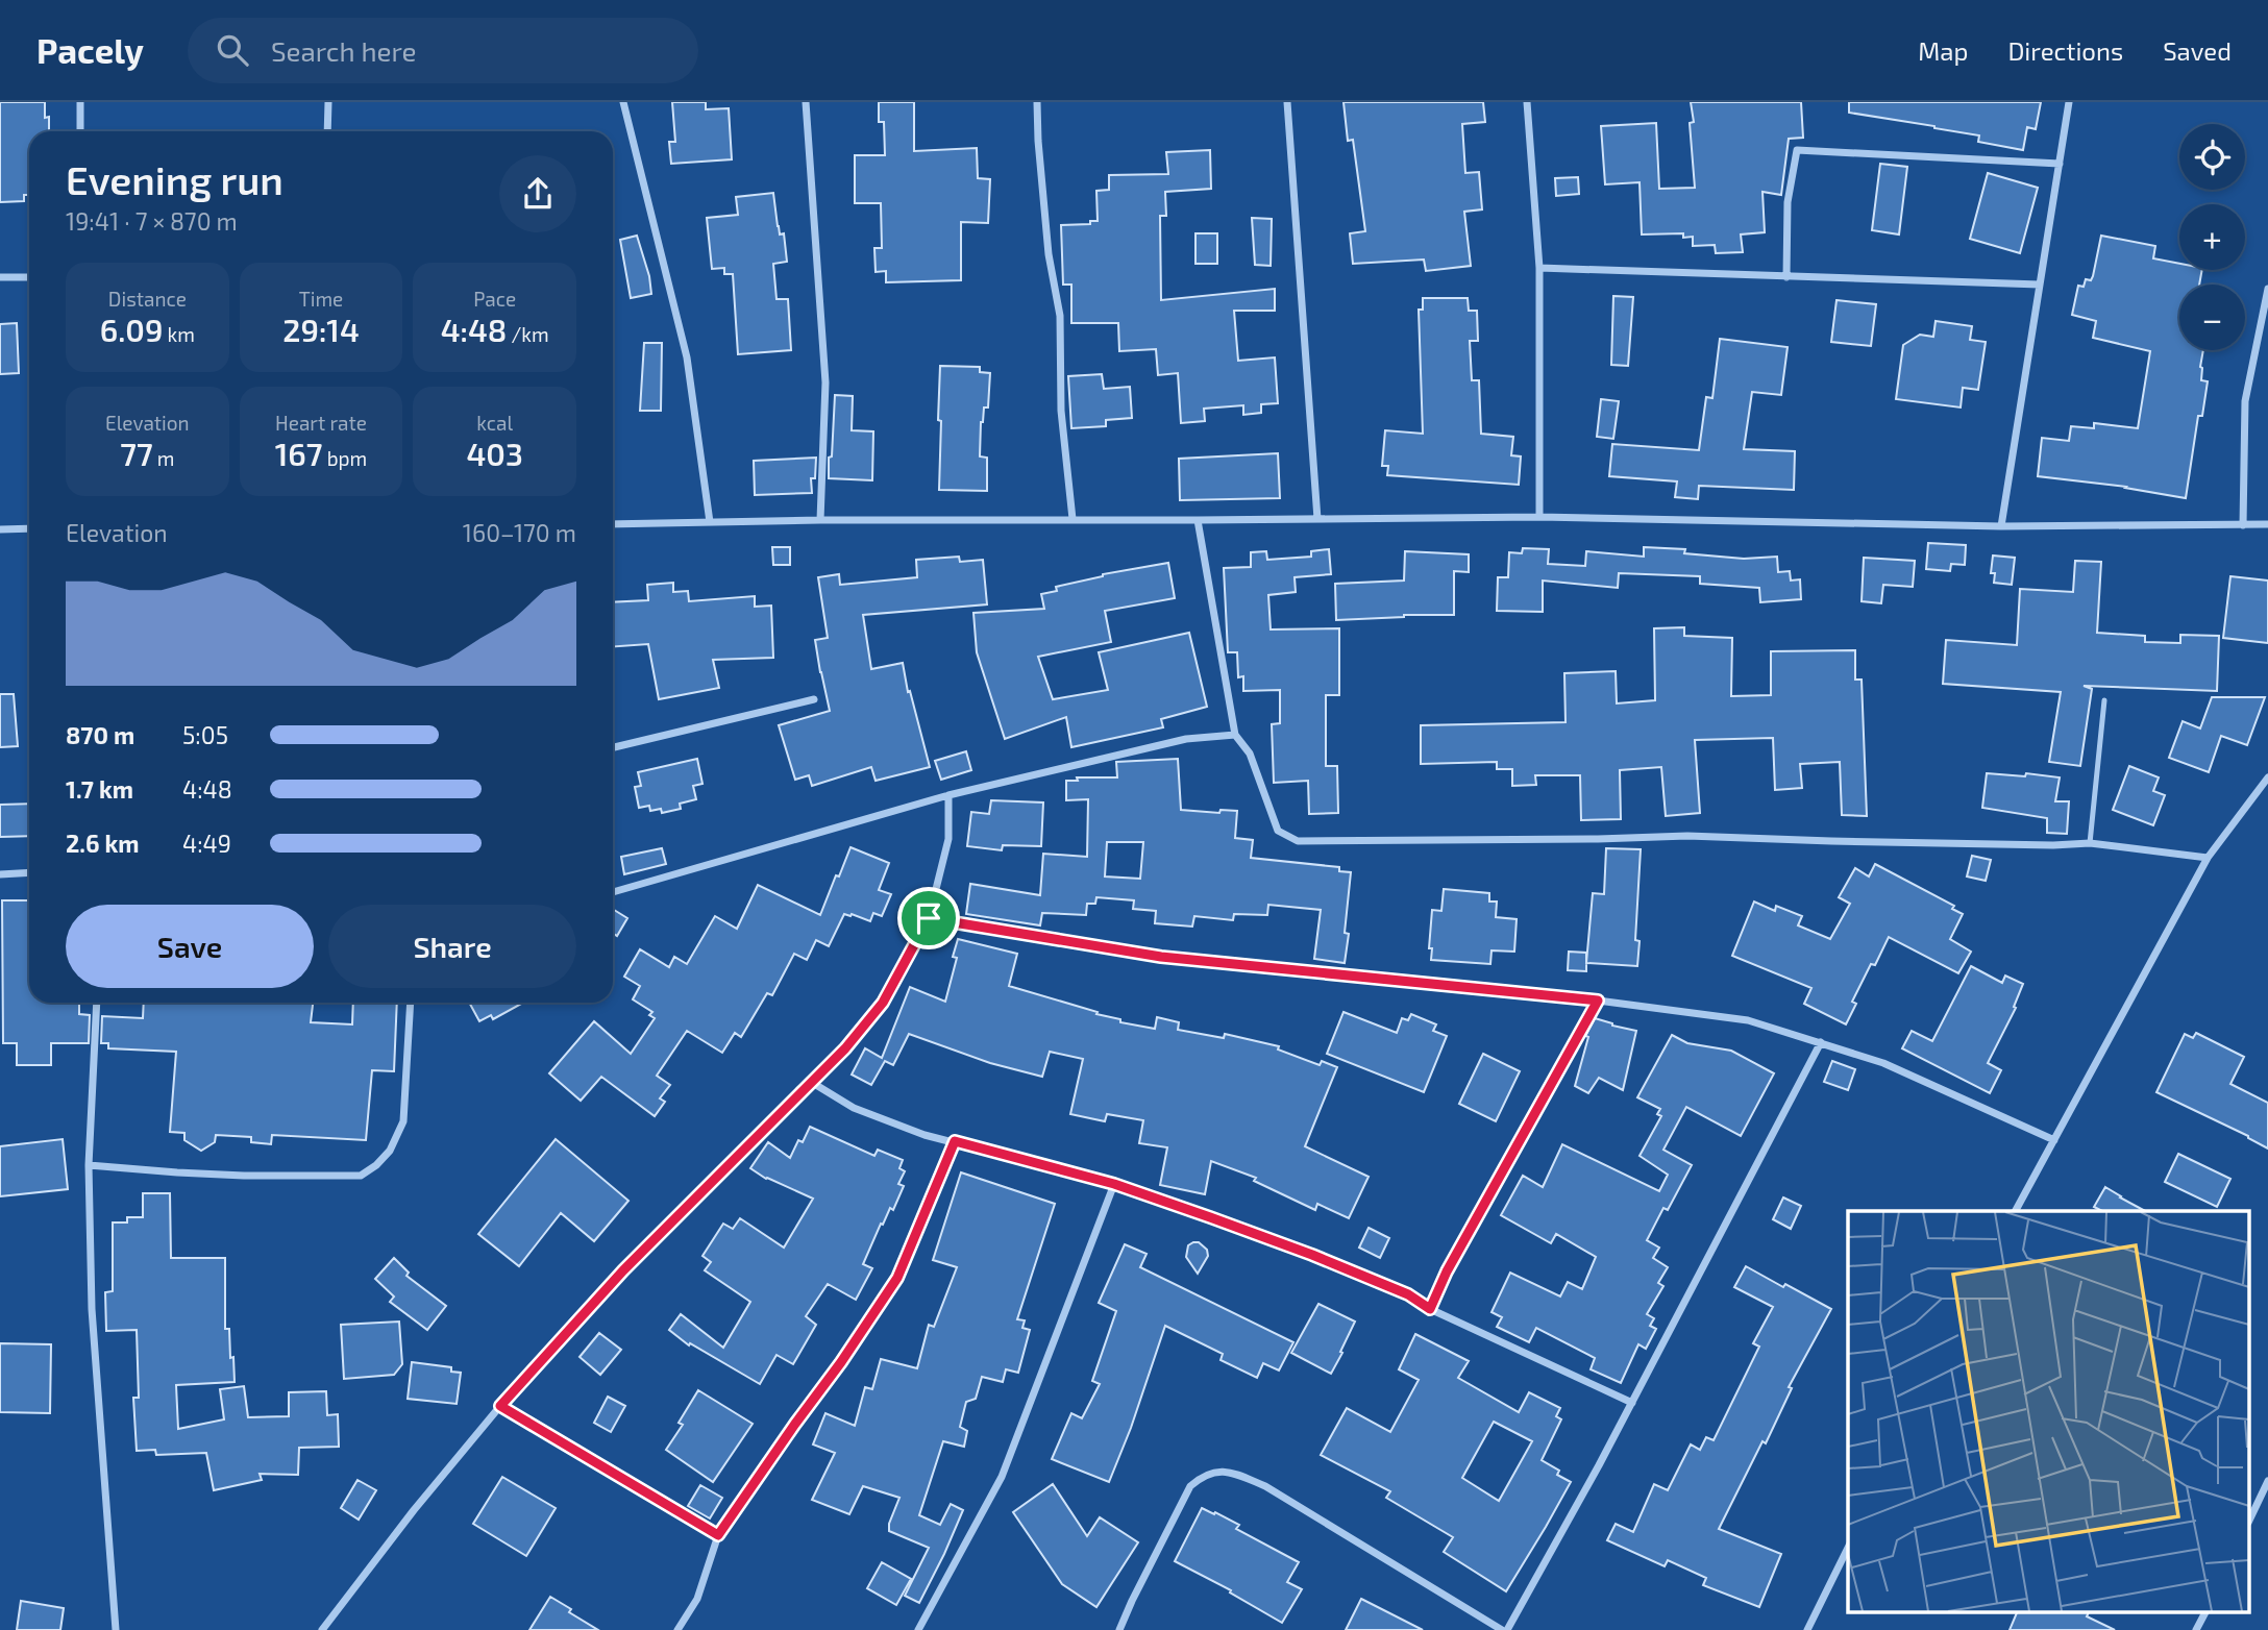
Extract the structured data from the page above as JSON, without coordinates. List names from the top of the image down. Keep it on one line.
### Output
{"page":{"header":"Pacely","search":"Search here","nav":["Map","Directions","Saved"],"map_buttons":["+","−"],"heading":["Evening run","19:41 · 7 × 870 m"],"stats":[["Distance","6.09 km"],["Time","29:14"],["Pace","4:48 /km"],["Elevation","77 m"],["Heart rate","167 bpm"],["kcal","403"]],"chart":["Elevation","160–170 m"],"list":[{"name":"870 m","note":"5:05"},{"name":"1.7 km","note":"4:48"},{"name":"2.6 km","note":"4:49"}],"buttons":["Save","Share"]}}
